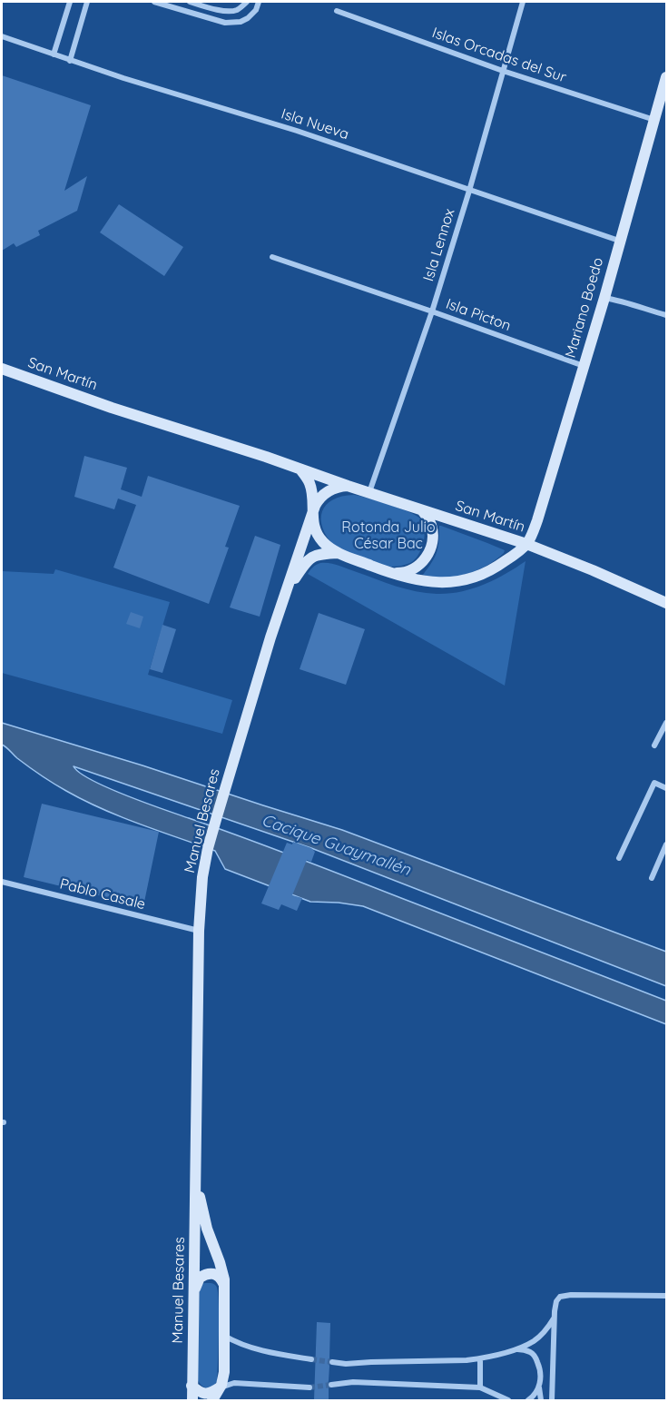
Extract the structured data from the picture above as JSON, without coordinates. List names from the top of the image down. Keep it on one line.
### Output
{"streets":{"main road":["Mariano Boedo","San Martín","Manuel Besares"],"street":["Islas Orcadas del Sur","Isla Nueva","Isla Lennox","Isla Picton","Pablo Casale"]},"crossings":[["Islas Orcadas del Sur","Isla Lennox"],["Islas Orcadas del Sur","Mariano Boedo"],["Isla Nueva","Isla Lennox"],["Isla Nueva","Mariano Boedo"],["Isla Lennox","Isla Picton"],["Isla Lennox","San Martín"],["Isla Lennox","Manuel Besares"],["Mariano Boedo","Isla Picton"],["Mariano Boedo","San Martín"],["San Martín","Manuel Besares"],["Manuel Besares","Pablo Casale"]],"water":["Cacique Guaymallén"],"parks":["Rotonda Julio César Bac"]}
